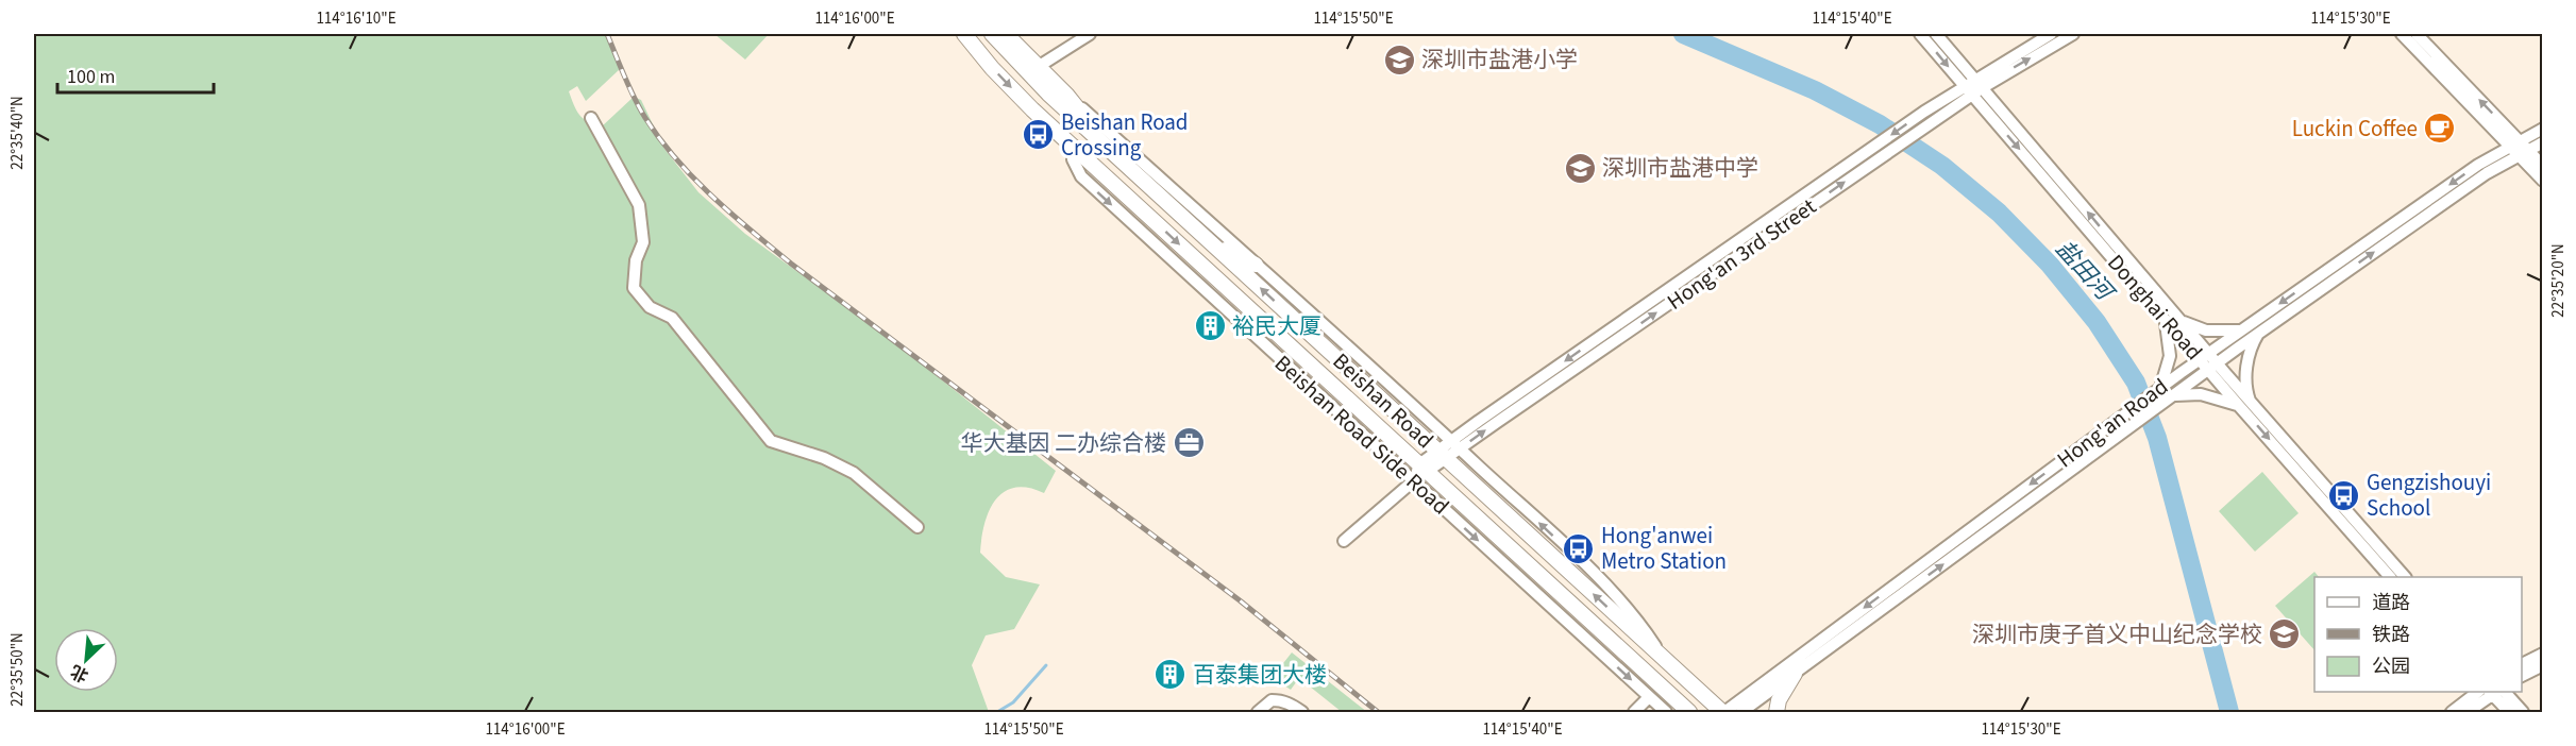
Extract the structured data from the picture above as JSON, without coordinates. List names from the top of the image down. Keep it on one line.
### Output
{"streets":{"main road":["Beishan Road"],"street":["Hong'an 3rd Street","Donghai Road","Hong'an Road","Beishan Road Side Road"]},"crossings":[["Hong'an 3rd Street","Donghai Road"],["Hong'an 3rd Street","Beishan Road"],["Donghai Road","Hong'an Road"],["Beishan Road","Hong'an Road"],["Beishan Road","Beishan Road Side Road"]],"water":["盐田河"],"places":{"school or university":["深圳市盐港小学","深圳市盐港中学","深圳市庚子首义中山纪念学校"],"cafe":["Luckin Coffee"],"bus stop":["Beishan Road Crossing","Gengzishouyi School","Hong'anwei Metro Station"],"building":["裕民大厦","百泰集团大楼"],"office":["华大基因 二办综合楼"]},"legend":["道路","铁路","公园"],"scale_bar":"100 m","north":"bottom left","coordinates":["114°16'10\"E","114°16'00\"E","114°15'50\"E","114°15'40\"E","114°15'30\"E","22°35'40\"N","22°35'20\"N","22°35'50\"N"]}
